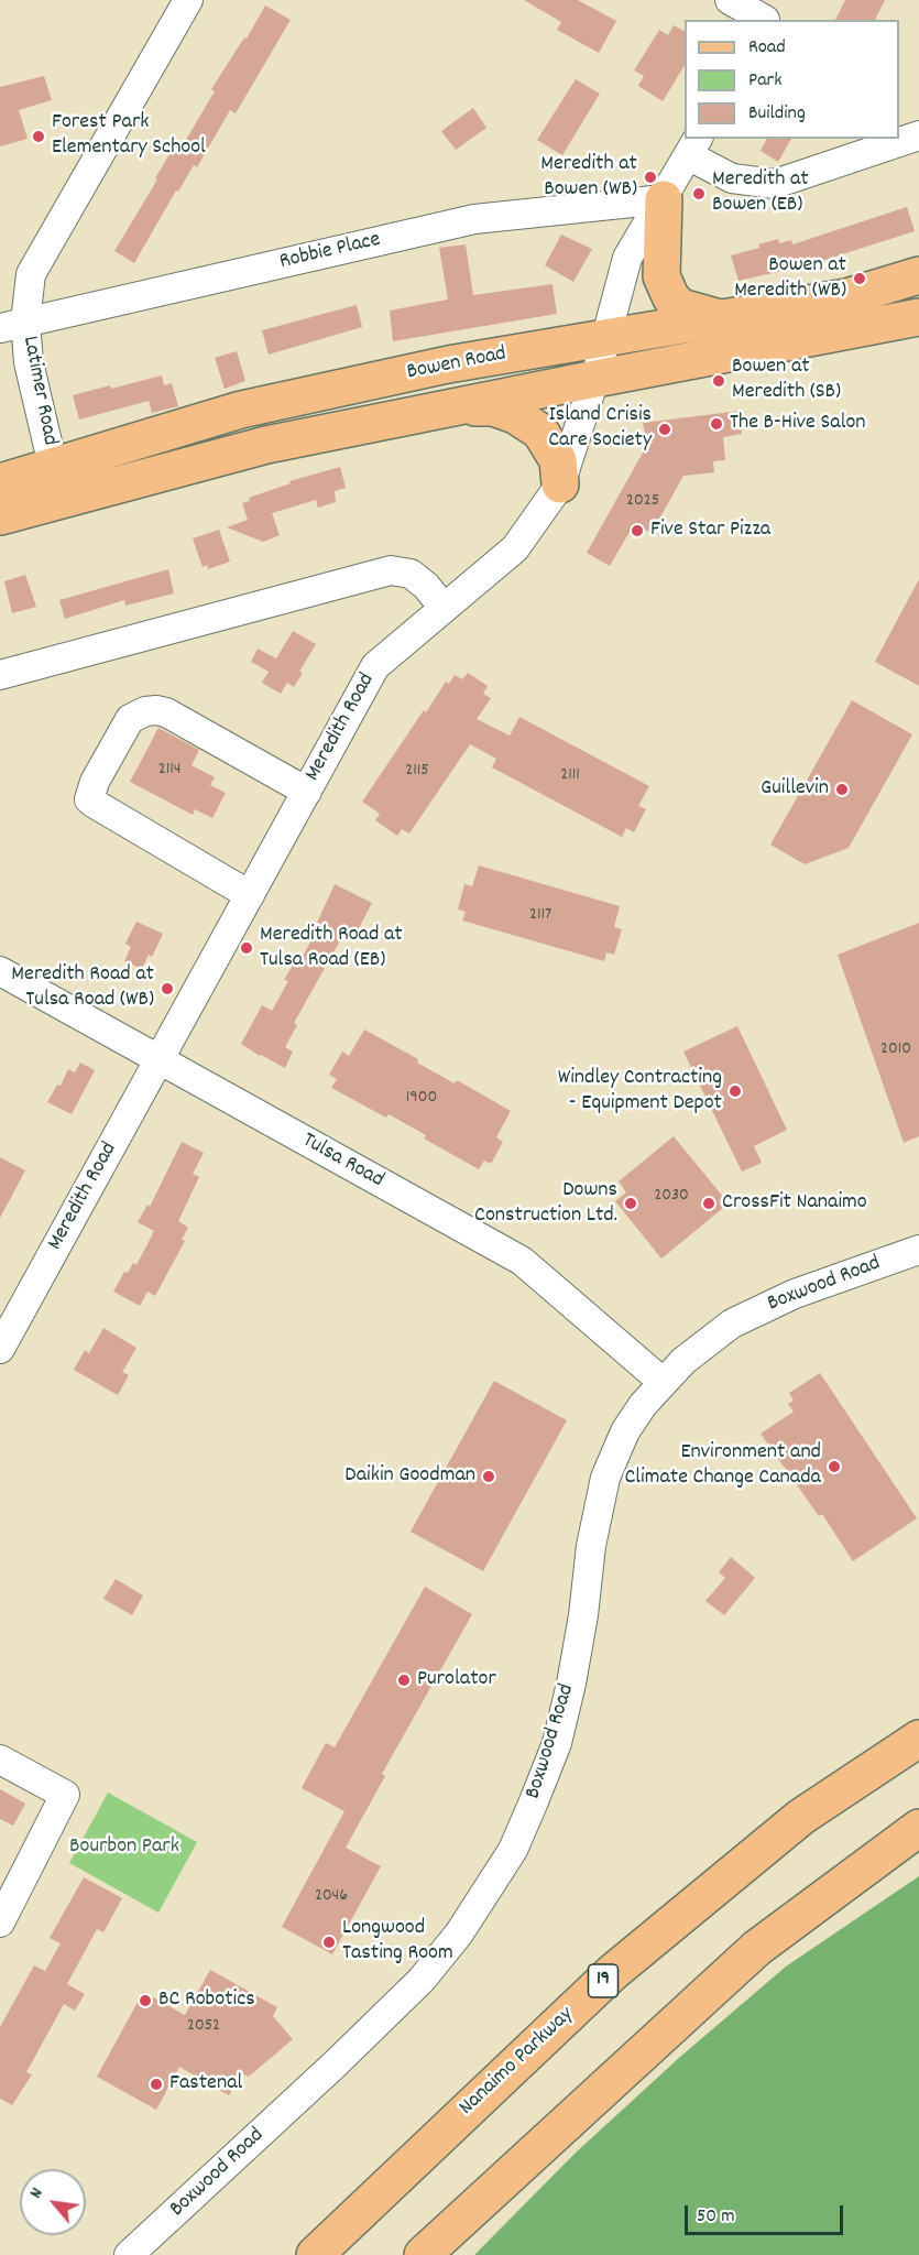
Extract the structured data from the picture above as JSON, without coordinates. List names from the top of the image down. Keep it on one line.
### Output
{"streets":{"main road":["Bowen Road","19","Nanaimo Parkway"],"street":["Robbie Place","Latimer Road","Meredith Road","Tulsa Road","Boxwood Road"]},"crossings":[["Robbie Place","Latimer Road"],["Robbie Place","Meredith Road"],["Bowen Road","Latimer Road"],["Bowen Road","Meredith Road"],["Meredith Road","Tulsa Road"],["Tulsa Road","Boxwood Road"]],"parks":["Bourbon Park"],"places":["Forest Park Elementary School","Meredith at Bowen (WB)","Meredith at Bowen (EB)","Bowen at Meredith (WB)","Bowen at Meredith (SB)","The B-Hive Salon","Island Crisis Care Society","Five Star Pizza","Guillevin","Meredith Road at Tulsa Road (EB)","Meredith Road at Tulsa Road (WB)","Windley Contracting - Equipment Depot","Downs Construction Ltd.","CrossFit Nanaimo","Environment and Climate Change Canada","Daikin Goodman","Purolator","Longwood Tasting Room","BC Robotics","Fastenal"],"house_numbers":["2025","2114","2115","2111","2117","2010","1900","2030","2046","2052"],"legend":["Road","Park","Building"],"scale_bar":"50 m","north":"top left"}
